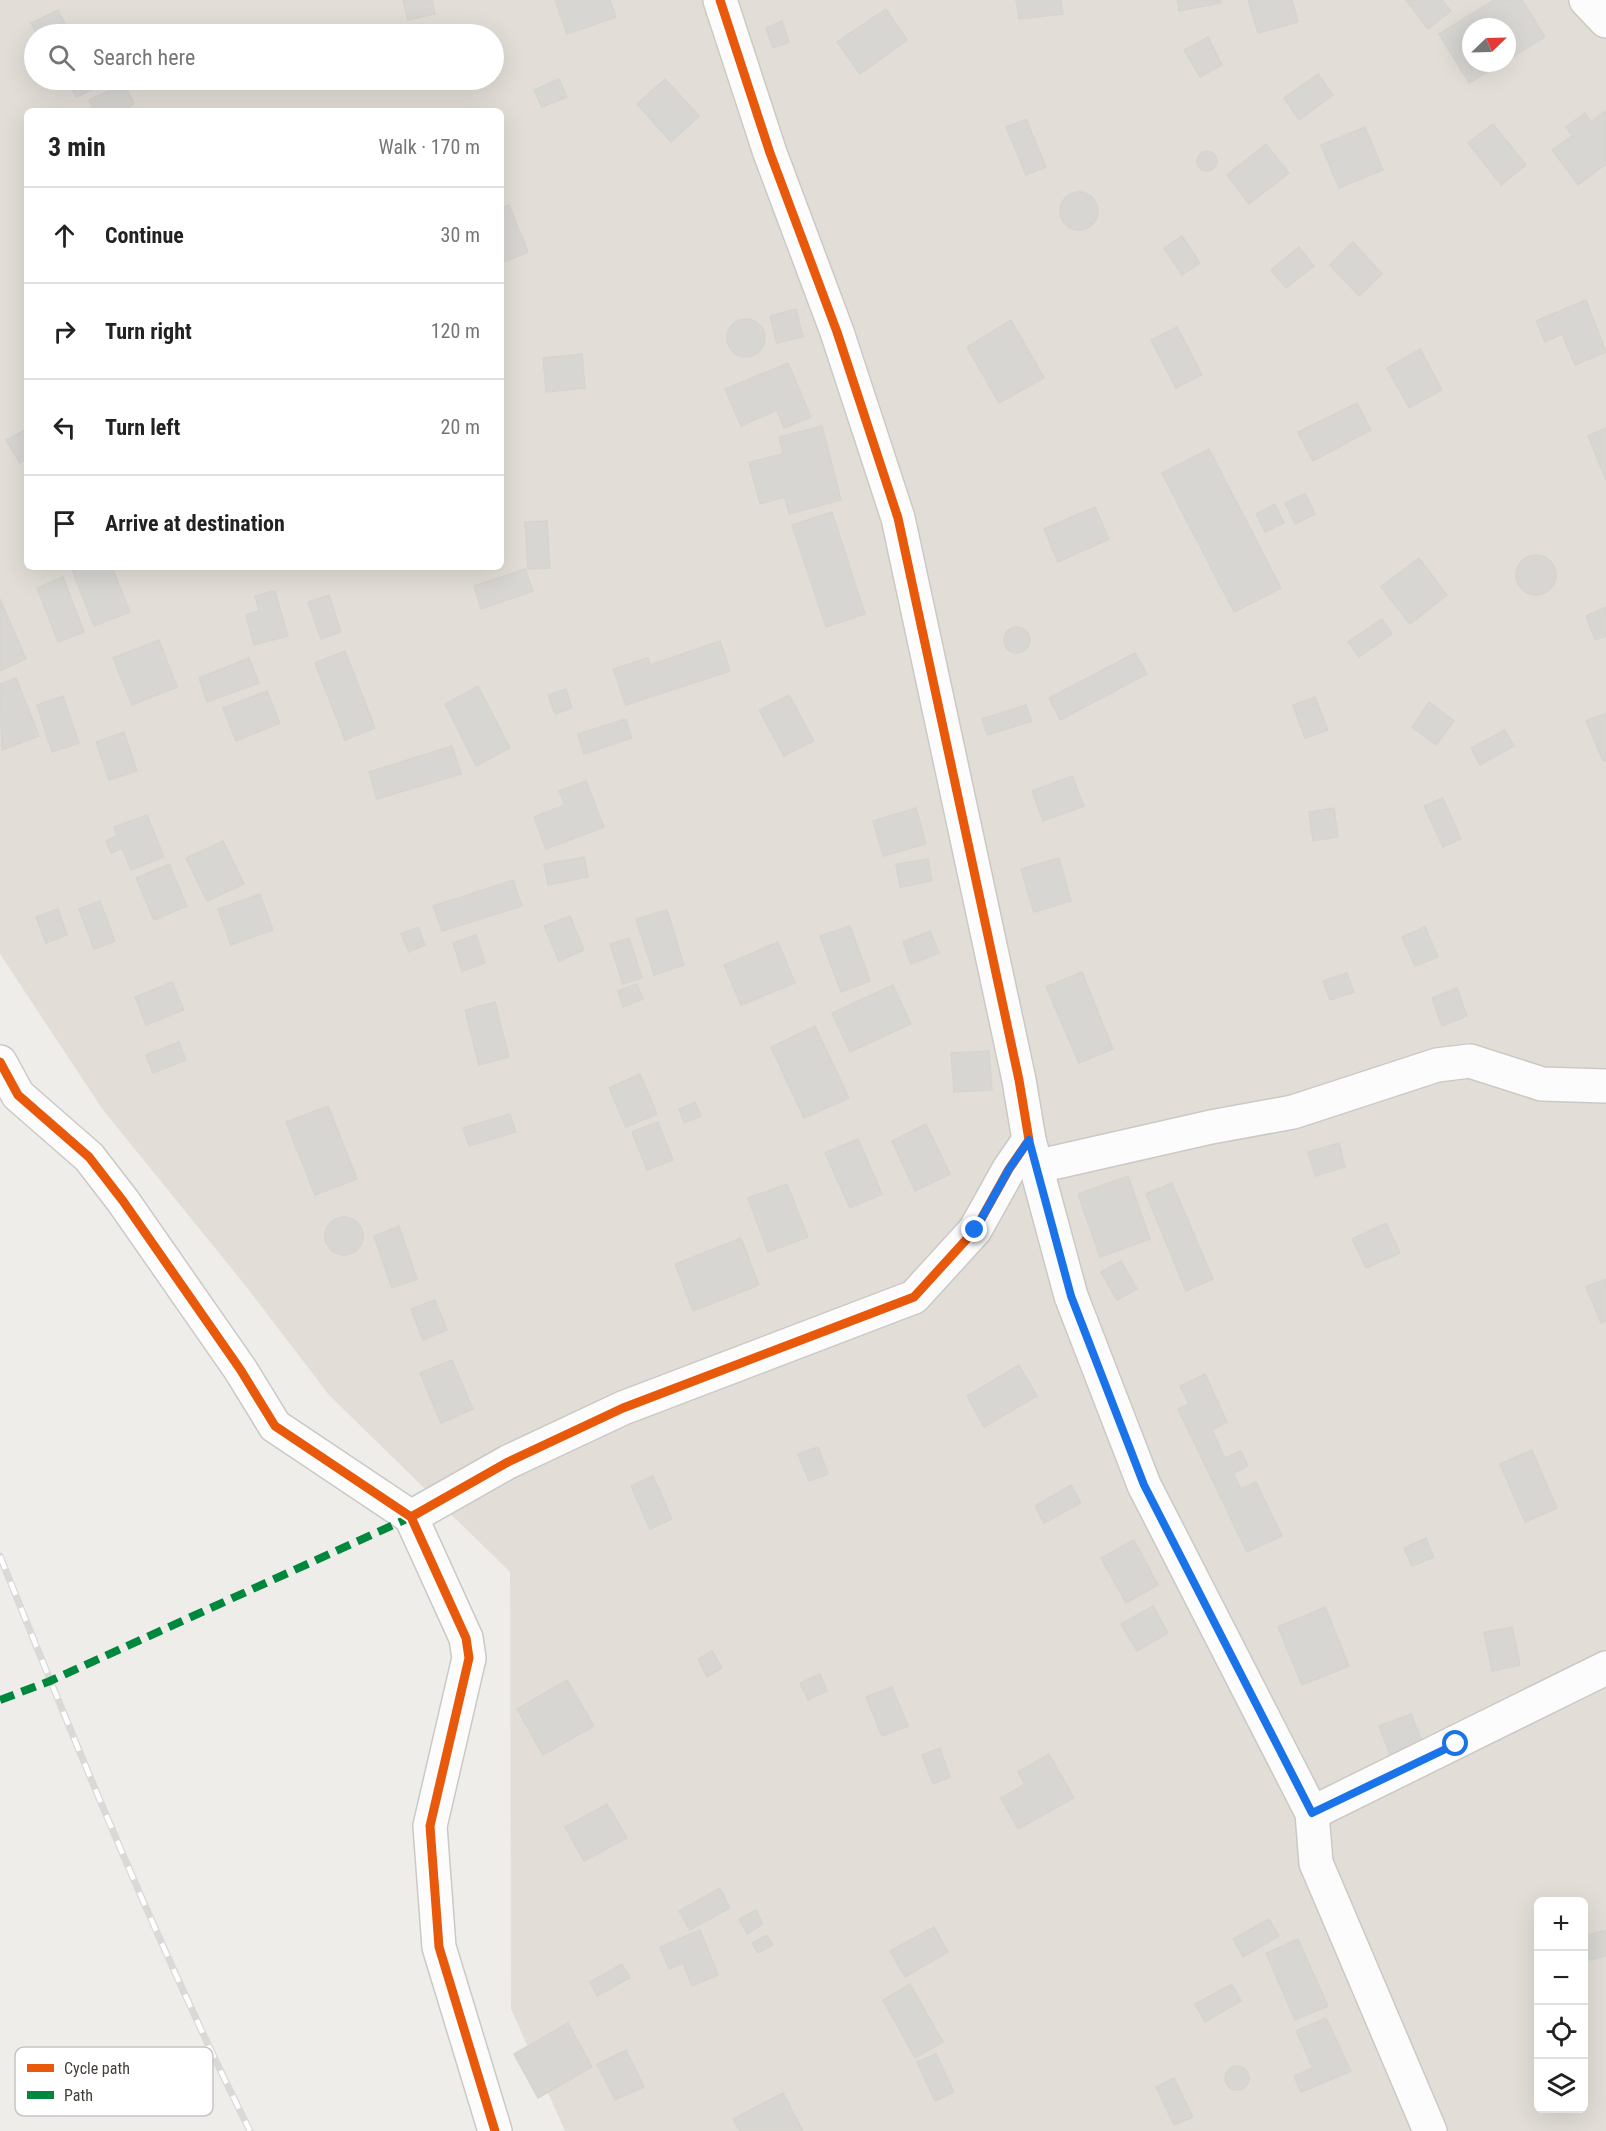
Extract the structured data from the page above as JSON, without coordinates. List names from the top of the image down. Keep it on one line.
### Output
{"legend":["Cycle path","Path"],"north":"top right","page":{"search":"Search here","heading":["3 min","Walk · 170 m"],"list":[["Continue","30 m"],["Turn right","120 m"],["Turn left","20 m"],"Arrive at destination"],"map_buttons":["+","−"]}}
